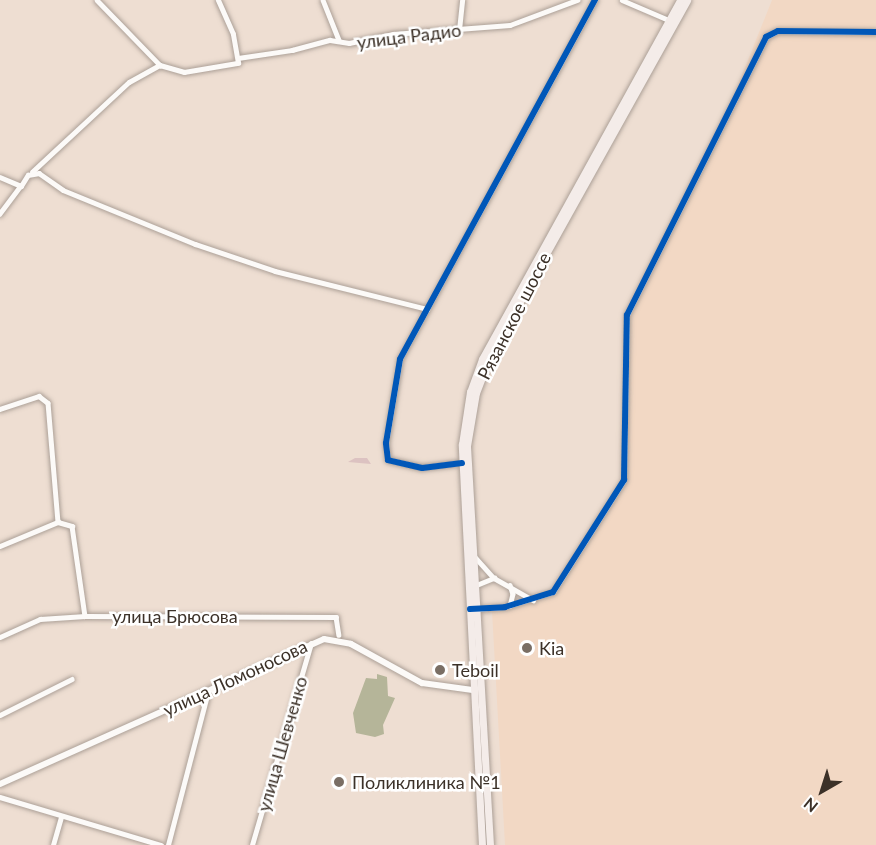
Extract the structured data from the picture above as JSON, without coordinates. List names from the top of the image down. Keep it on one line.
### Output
{"streets":{"main road":["Рязанское шоссе"],"street":["улица Радио","улица Брюсова","улица Ломоносова","улица Шевченко"]},"crossings":[["Рязанское шоссе","улица Ломоносова"],["улица Брюсова","улица Ломоносова"],["улица Ломоносова","улица Шевченко"]],"places":["Kia","Teboil","Поликлиника №1"],"north":"bottom left"}
